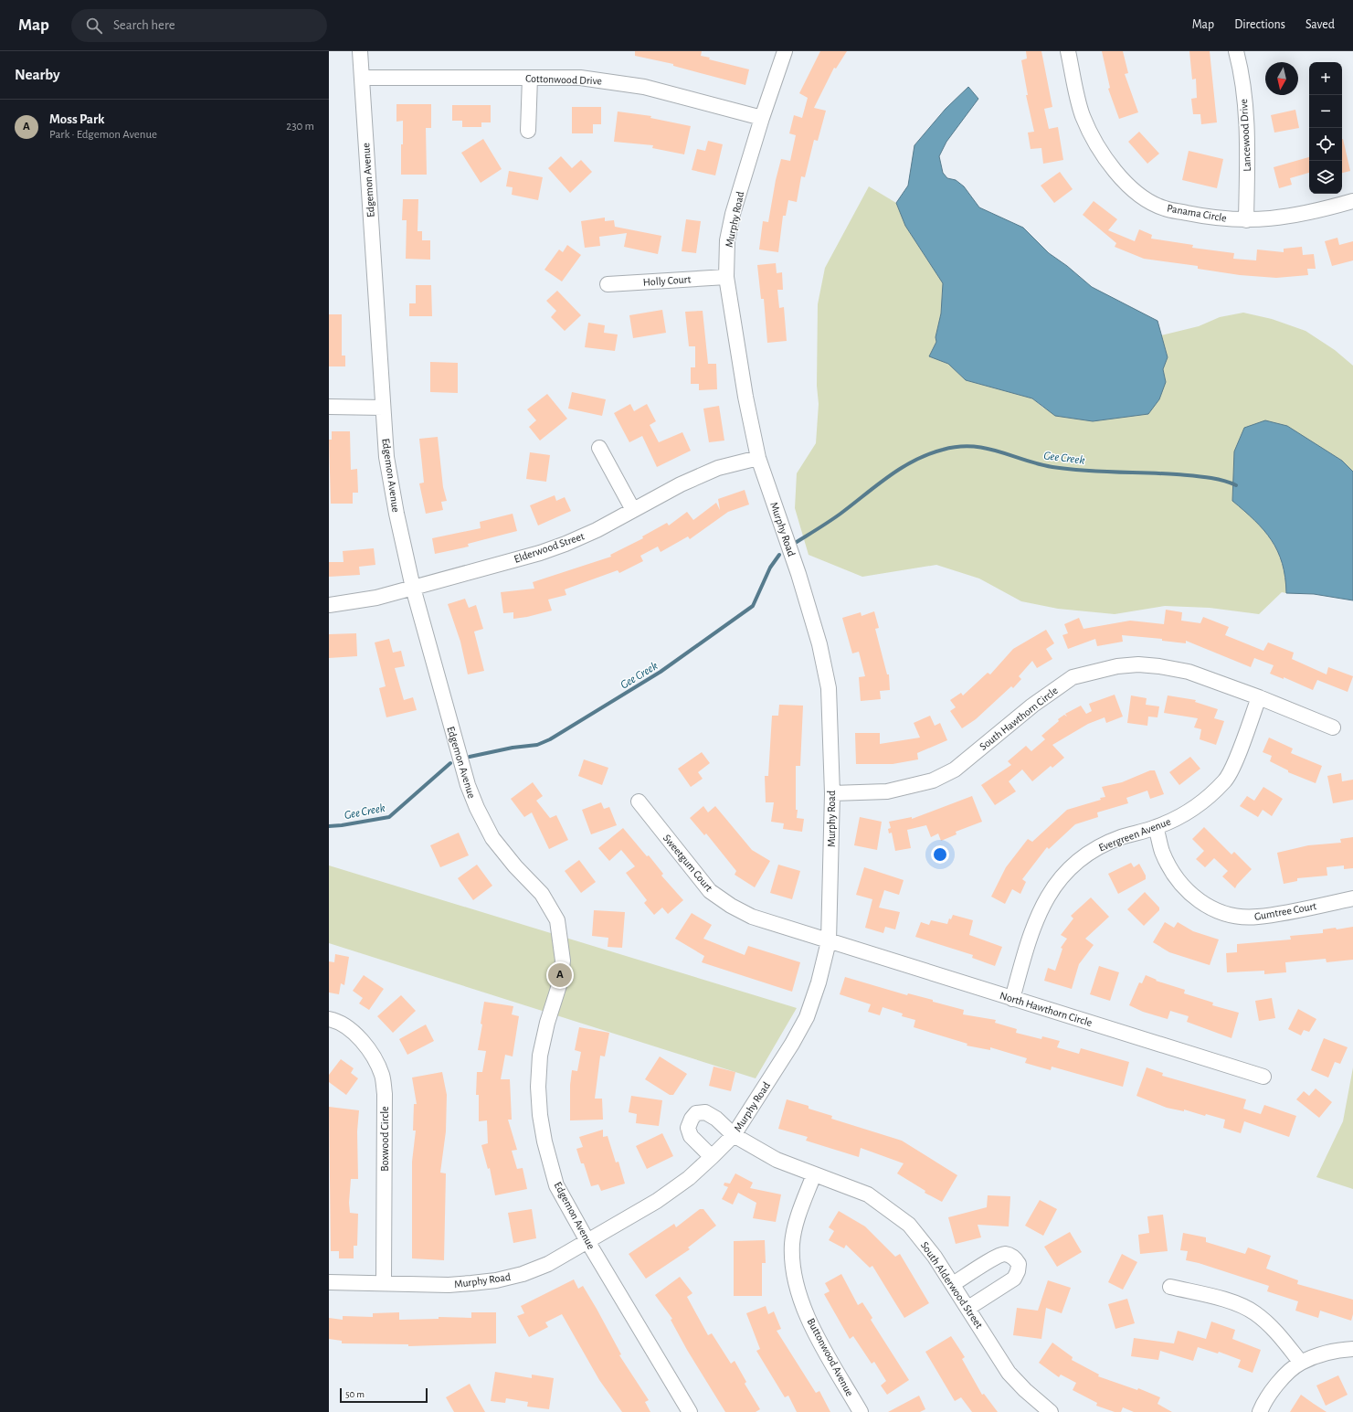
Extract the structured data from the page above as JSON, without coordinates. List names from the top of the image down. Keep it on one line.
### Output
{"streets":{"street":["Cottonwood Drive","Lancewood Drive","Edgemon Avenue","Panama Circle","Murphy Road","Holly Court","Elderwood Street","South Hawthorn Circle","Evergreen Avenue","Sweetgum Court","Gumtree Court","North Hawthorn Circle","Boxwood Circle","South Alderwood Street","Buttonwood Avenue"]},"crossings":[["Cottonwood Drive","Edgemon Avenue"],["Cottonwood Drive","Murphy Road"],["Lancewood Drive","Panama Circle"],["Edgemon Avenue","Murphy Road"],["Edgemon Avenue","Elderwood Street"],["Murphy Road","Holly Court"],["Murphy Road","Elderwood Street"],["Murphy Road","South Hawthorn Circle"],["Murphy Road","Sweetgum Court"],["Murphy Road","North Hawthorn Circle"],["Murphy Road","Boxwood Circle"],["Murphy Road","South Alderwood Street"],["South Hawthorn Circle","Evergreen Avenue"],["Evergreen Avenue","Gumtree Court"],["Evergreen Avenue","North Hawthorn Circle"],["Sweetgum Court","North Hawthorn Circle"],["South Alderwood Street","Buttonwood Avenue"]],"water":["Gee Creek"],"scale_bar":"50 m","north":"bottom","page":{"header":"Map","search":"Search here","nav":["Map","Directions","Saved"],"heading":"Nearby","map_buttons":["+","−"],"list":[{"mark":"A","name":"Moss Park","note":"Park · Edgemon Avenue","value":"230 m"}],"pins":"A","scale":"50 m"}}
